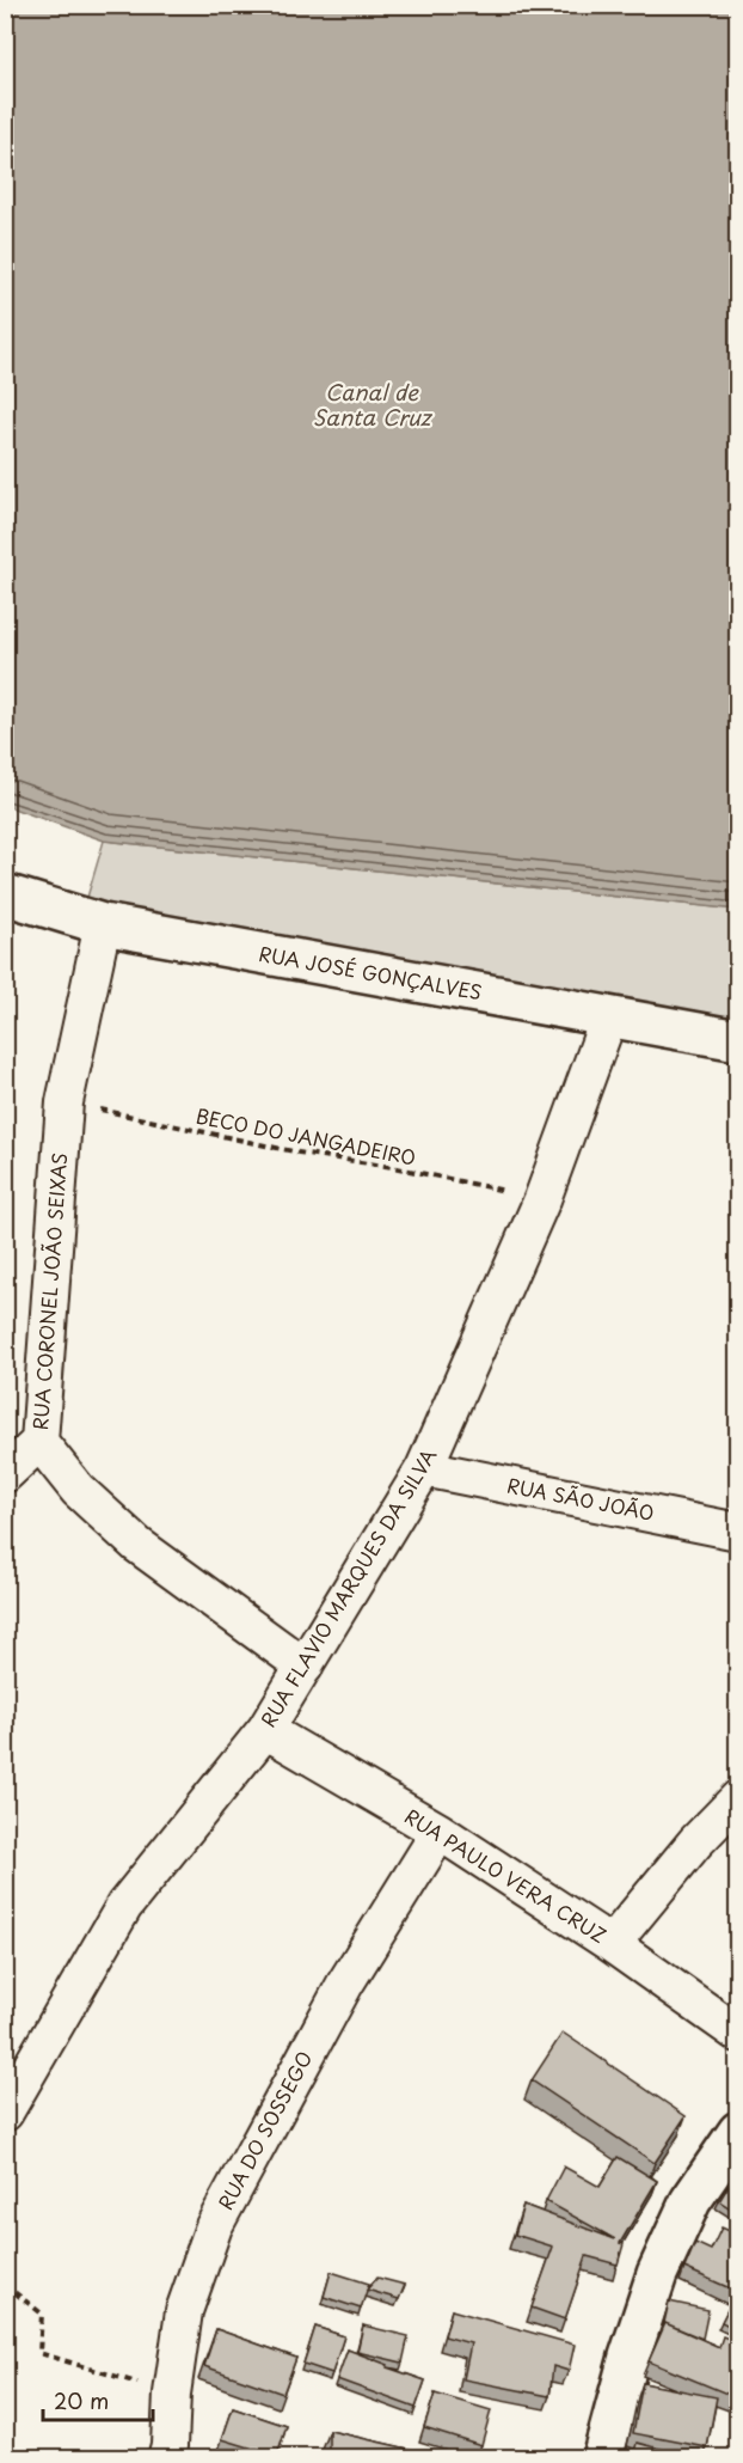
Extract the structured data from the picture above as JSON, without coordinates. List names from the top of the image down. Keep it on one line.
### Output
{"streets":{"street":["RUA JOSÉ GONÇALVES","RUA CORONEL JOÃO SEIXAS","RUA SÃO JOÃO","RUA FLAVIO MARQUES DA SILVA","RUA PAULO VERA CRUZ","RUA DO SOSSEGO"],"path":["BECO DO JANGADEIRO"]},"crossings":[["RUA JOSÉ GONÇALVES","RUA CORONEL JOÃO SEIXAS"],["RUA JOSÉ GONÇALVES","RUA FLAVIO MARQUES DA SILVA"],["BECO DO JANGADEIRO","RUA CORONEL JOÃO SEIXAS"],["BECO DO JANGADEIRO","RUA FLAVIO MARQUES DA SILVA"],["RUA CORONEL JOÃO SEIXAS","RUA FLAVIO MARQUES DA SILVA"],["RUA SÃO JOÃO","RUA FLAVIO MARQUES DA SILVA"],["RUA FLAVIO MARQUES DA SILVA","RUA PAULO VERA CRUZ"],["RUA PAULO VERA CRUZ","RUA DO SOSSEGO"]],"water":["Canal de Santa Cruz"],"scale_bar":"20 m"}
